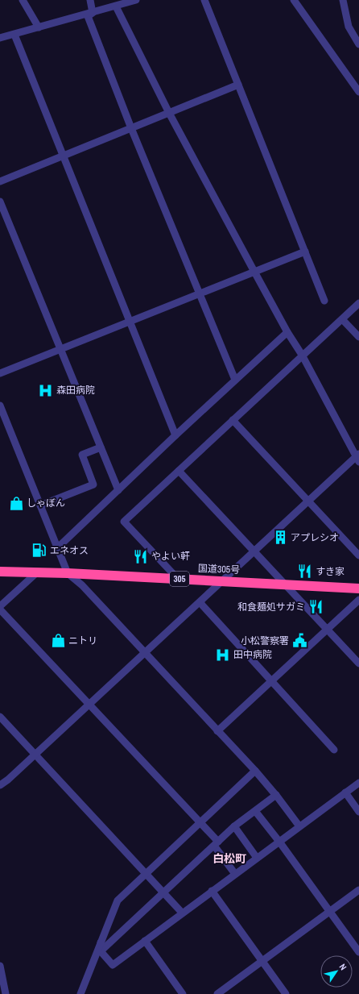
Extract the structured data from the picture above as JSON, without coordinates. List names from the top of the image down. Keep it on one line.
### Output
{"streets":{"highway":["国道305号","305"]},"districts":["白松町"],"places":{"hospital":["森田病院","田中病院"],"shop":["しゃぼん","ニトリ"],"building":["アプレシオ"],"fuel station":["エネオス"],"restaurant":["やよい軒","すき家","和食麺処サガミ"],"public building":["小松警察署"]},"north":"top right"}
